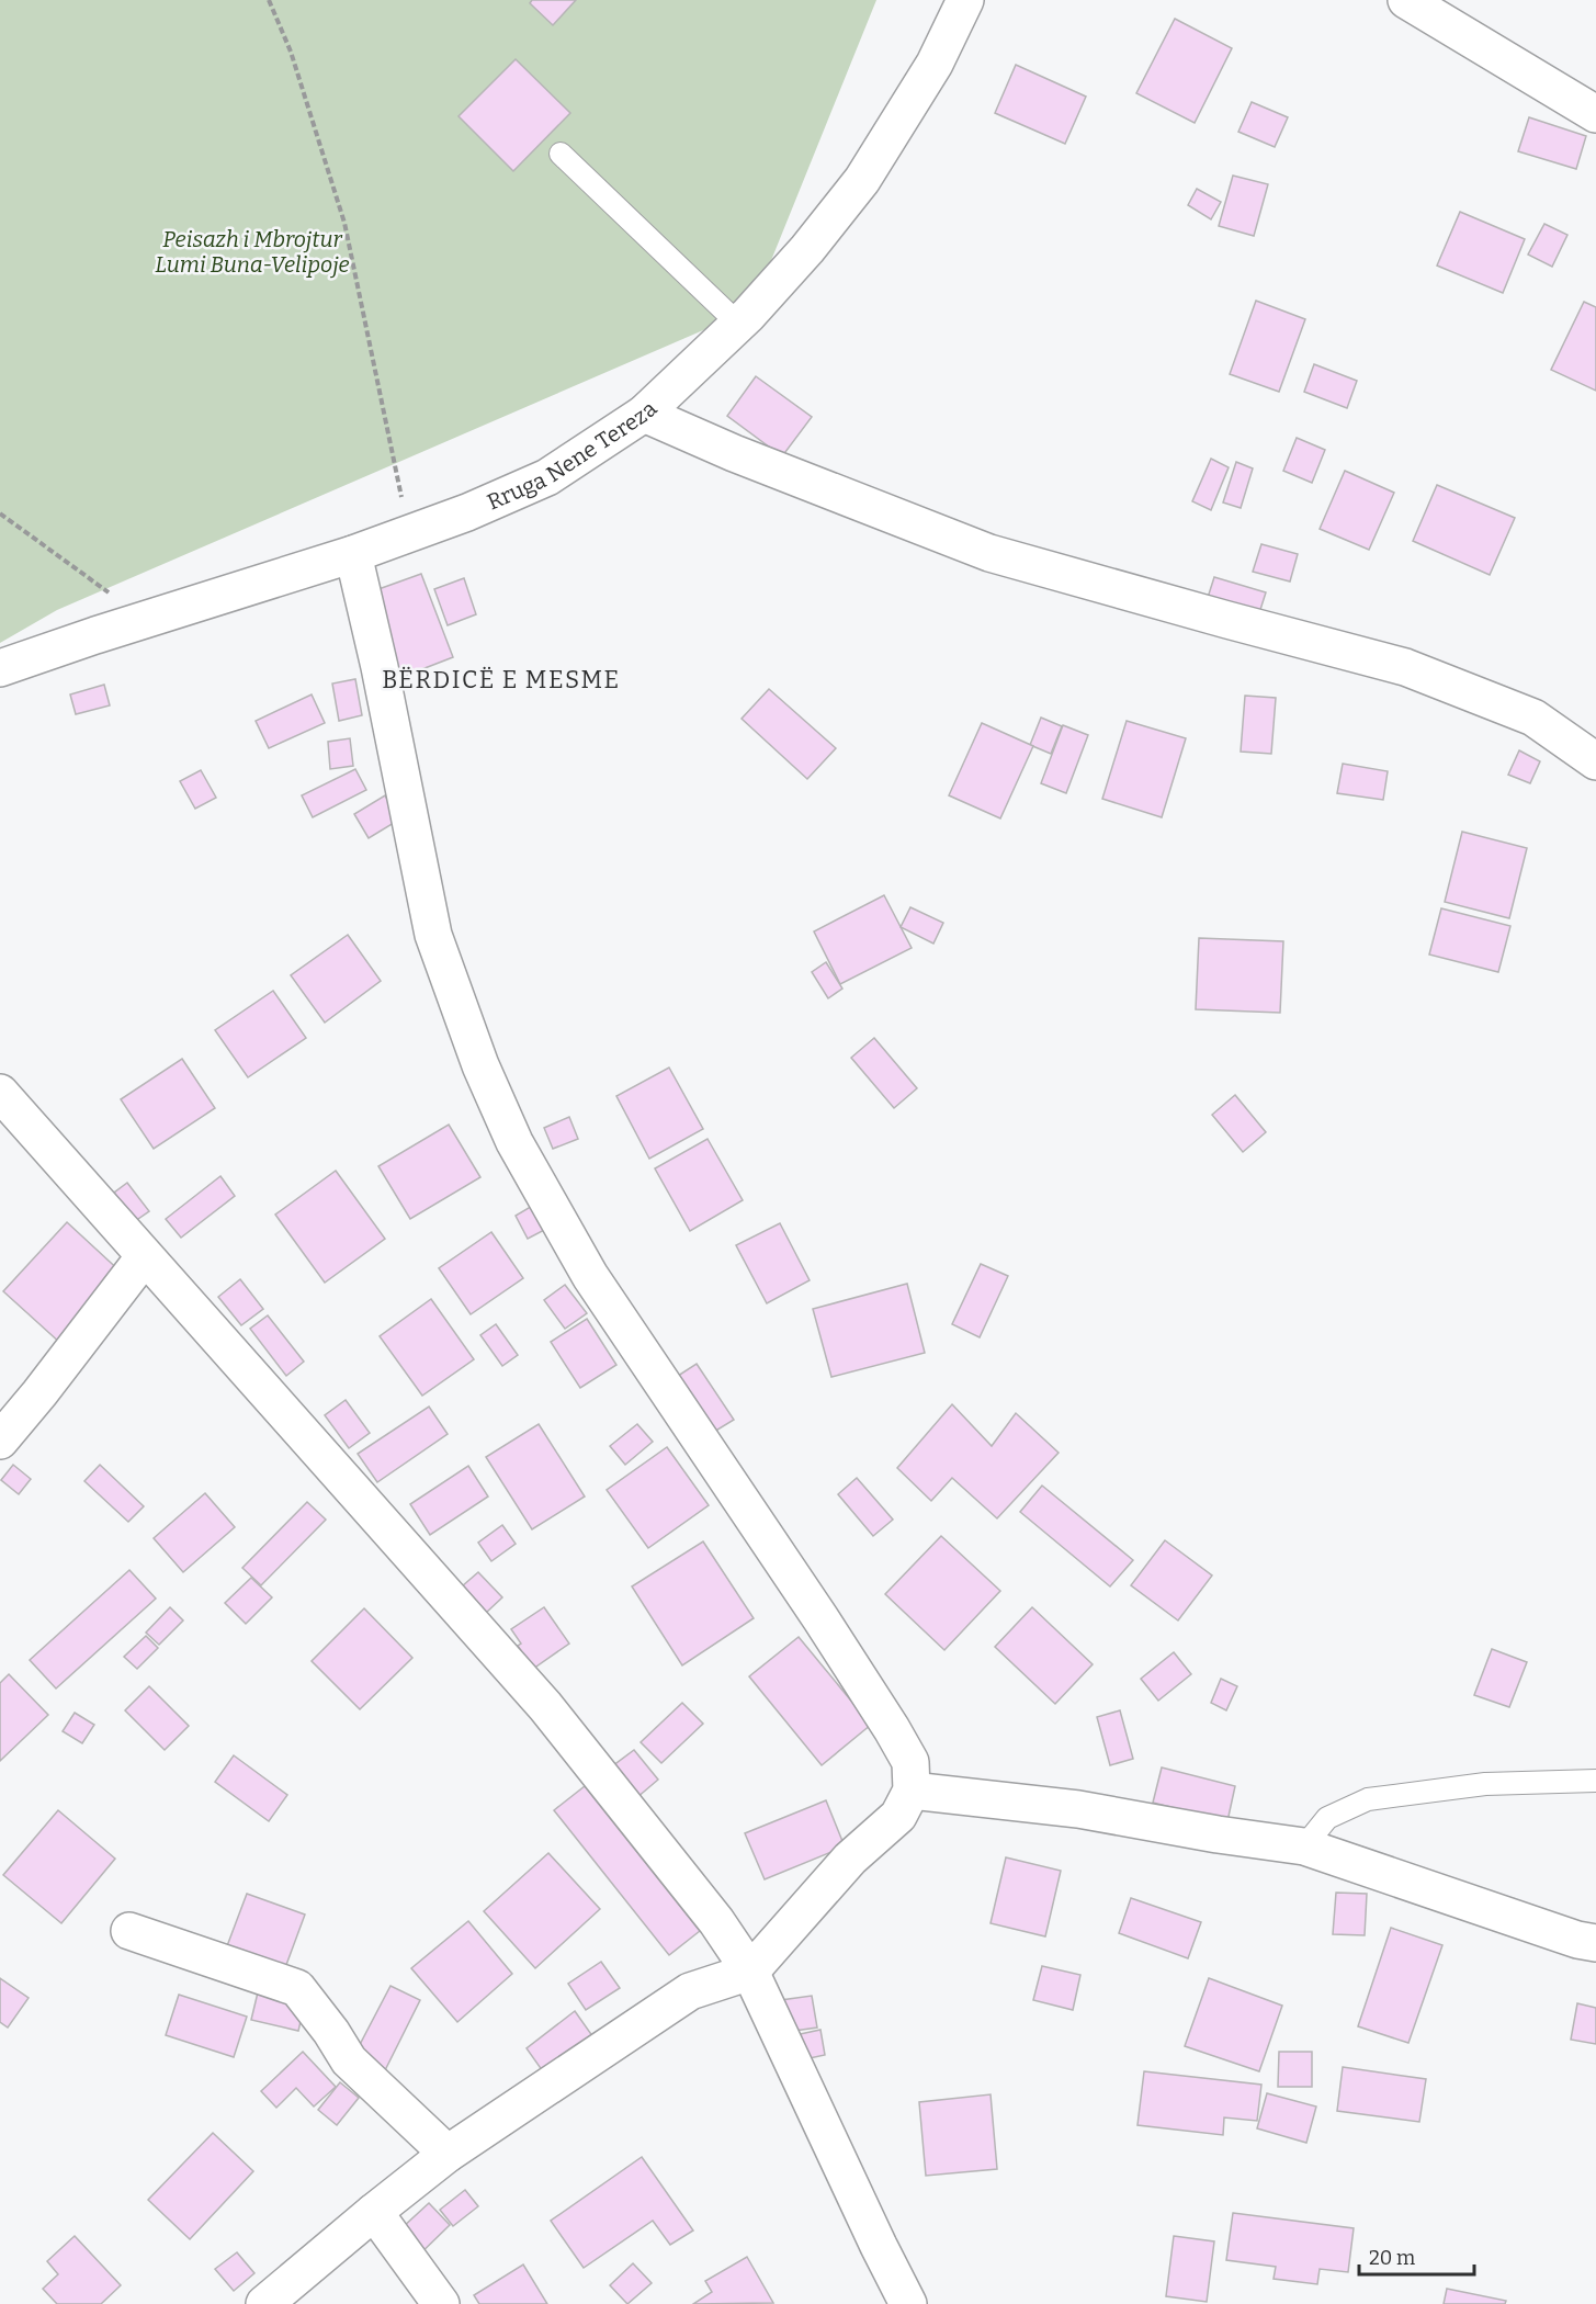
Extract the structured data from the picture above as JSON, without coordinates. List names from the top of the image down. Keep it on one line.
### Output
{"streets":{"street":["Rruga Nene Tereza"]},"districts":["BËRDICË E MESME"],"parks":["Peisazh i Mbrojtur Lumi Buna-Velipoje"],"scale_bar":"20 m"}
